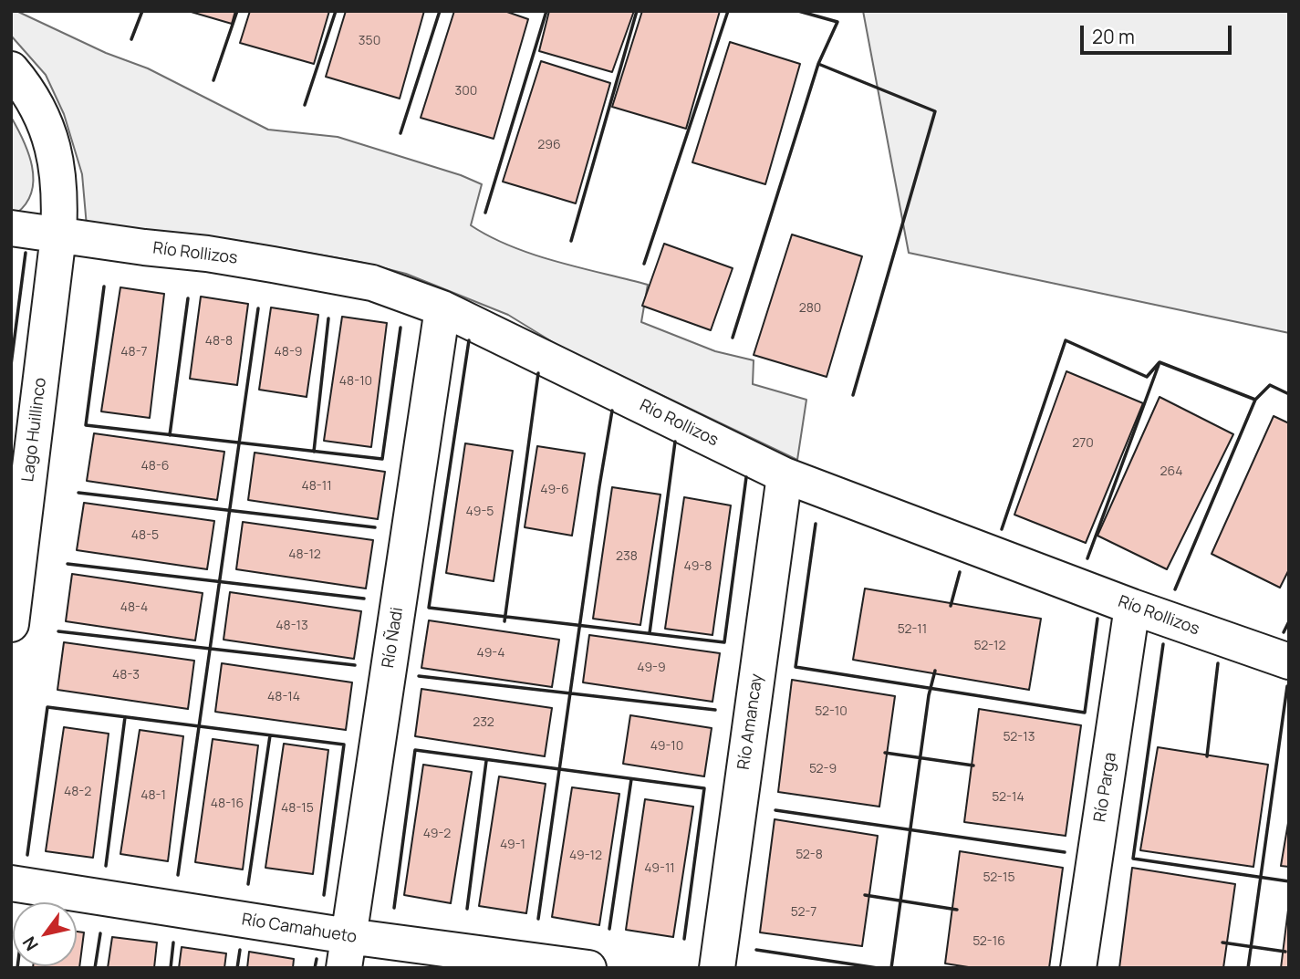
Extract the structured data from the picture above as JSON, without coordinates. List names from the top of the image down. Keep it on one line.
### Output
{"streets":{"street":["Río Rollizos","Lago Huillinco","Río Ñadi","Río Amancay","Río Parga","Río Camahueto"]},"crossings":[["Río Rollizos","Lago Huillinco"],["Río Rollizos","Río Ñadi"],["Río Rollizos","Río Amancay"],["Río Rollizos","Río Parga"],["Río Ñadi","Río Camahueto"]],"house_numbers":["350","300","296","280","48-8","48-7","48-9","48-10","270","48-6","264","48-11","49-6","49-5","48-5","48-12","238","49-8","48-4","48-13","52-11","52-12","49-4","49-9","48-3","48-14","52-10","232","52-13","49-10","52-9","48-2","48-1","52-14","48-16","48-15","49-2","49-1","52-8","49-12","49-11","52-15","52-7","52-16"],"scale_bar":"20 m","north":"bottom left"}
